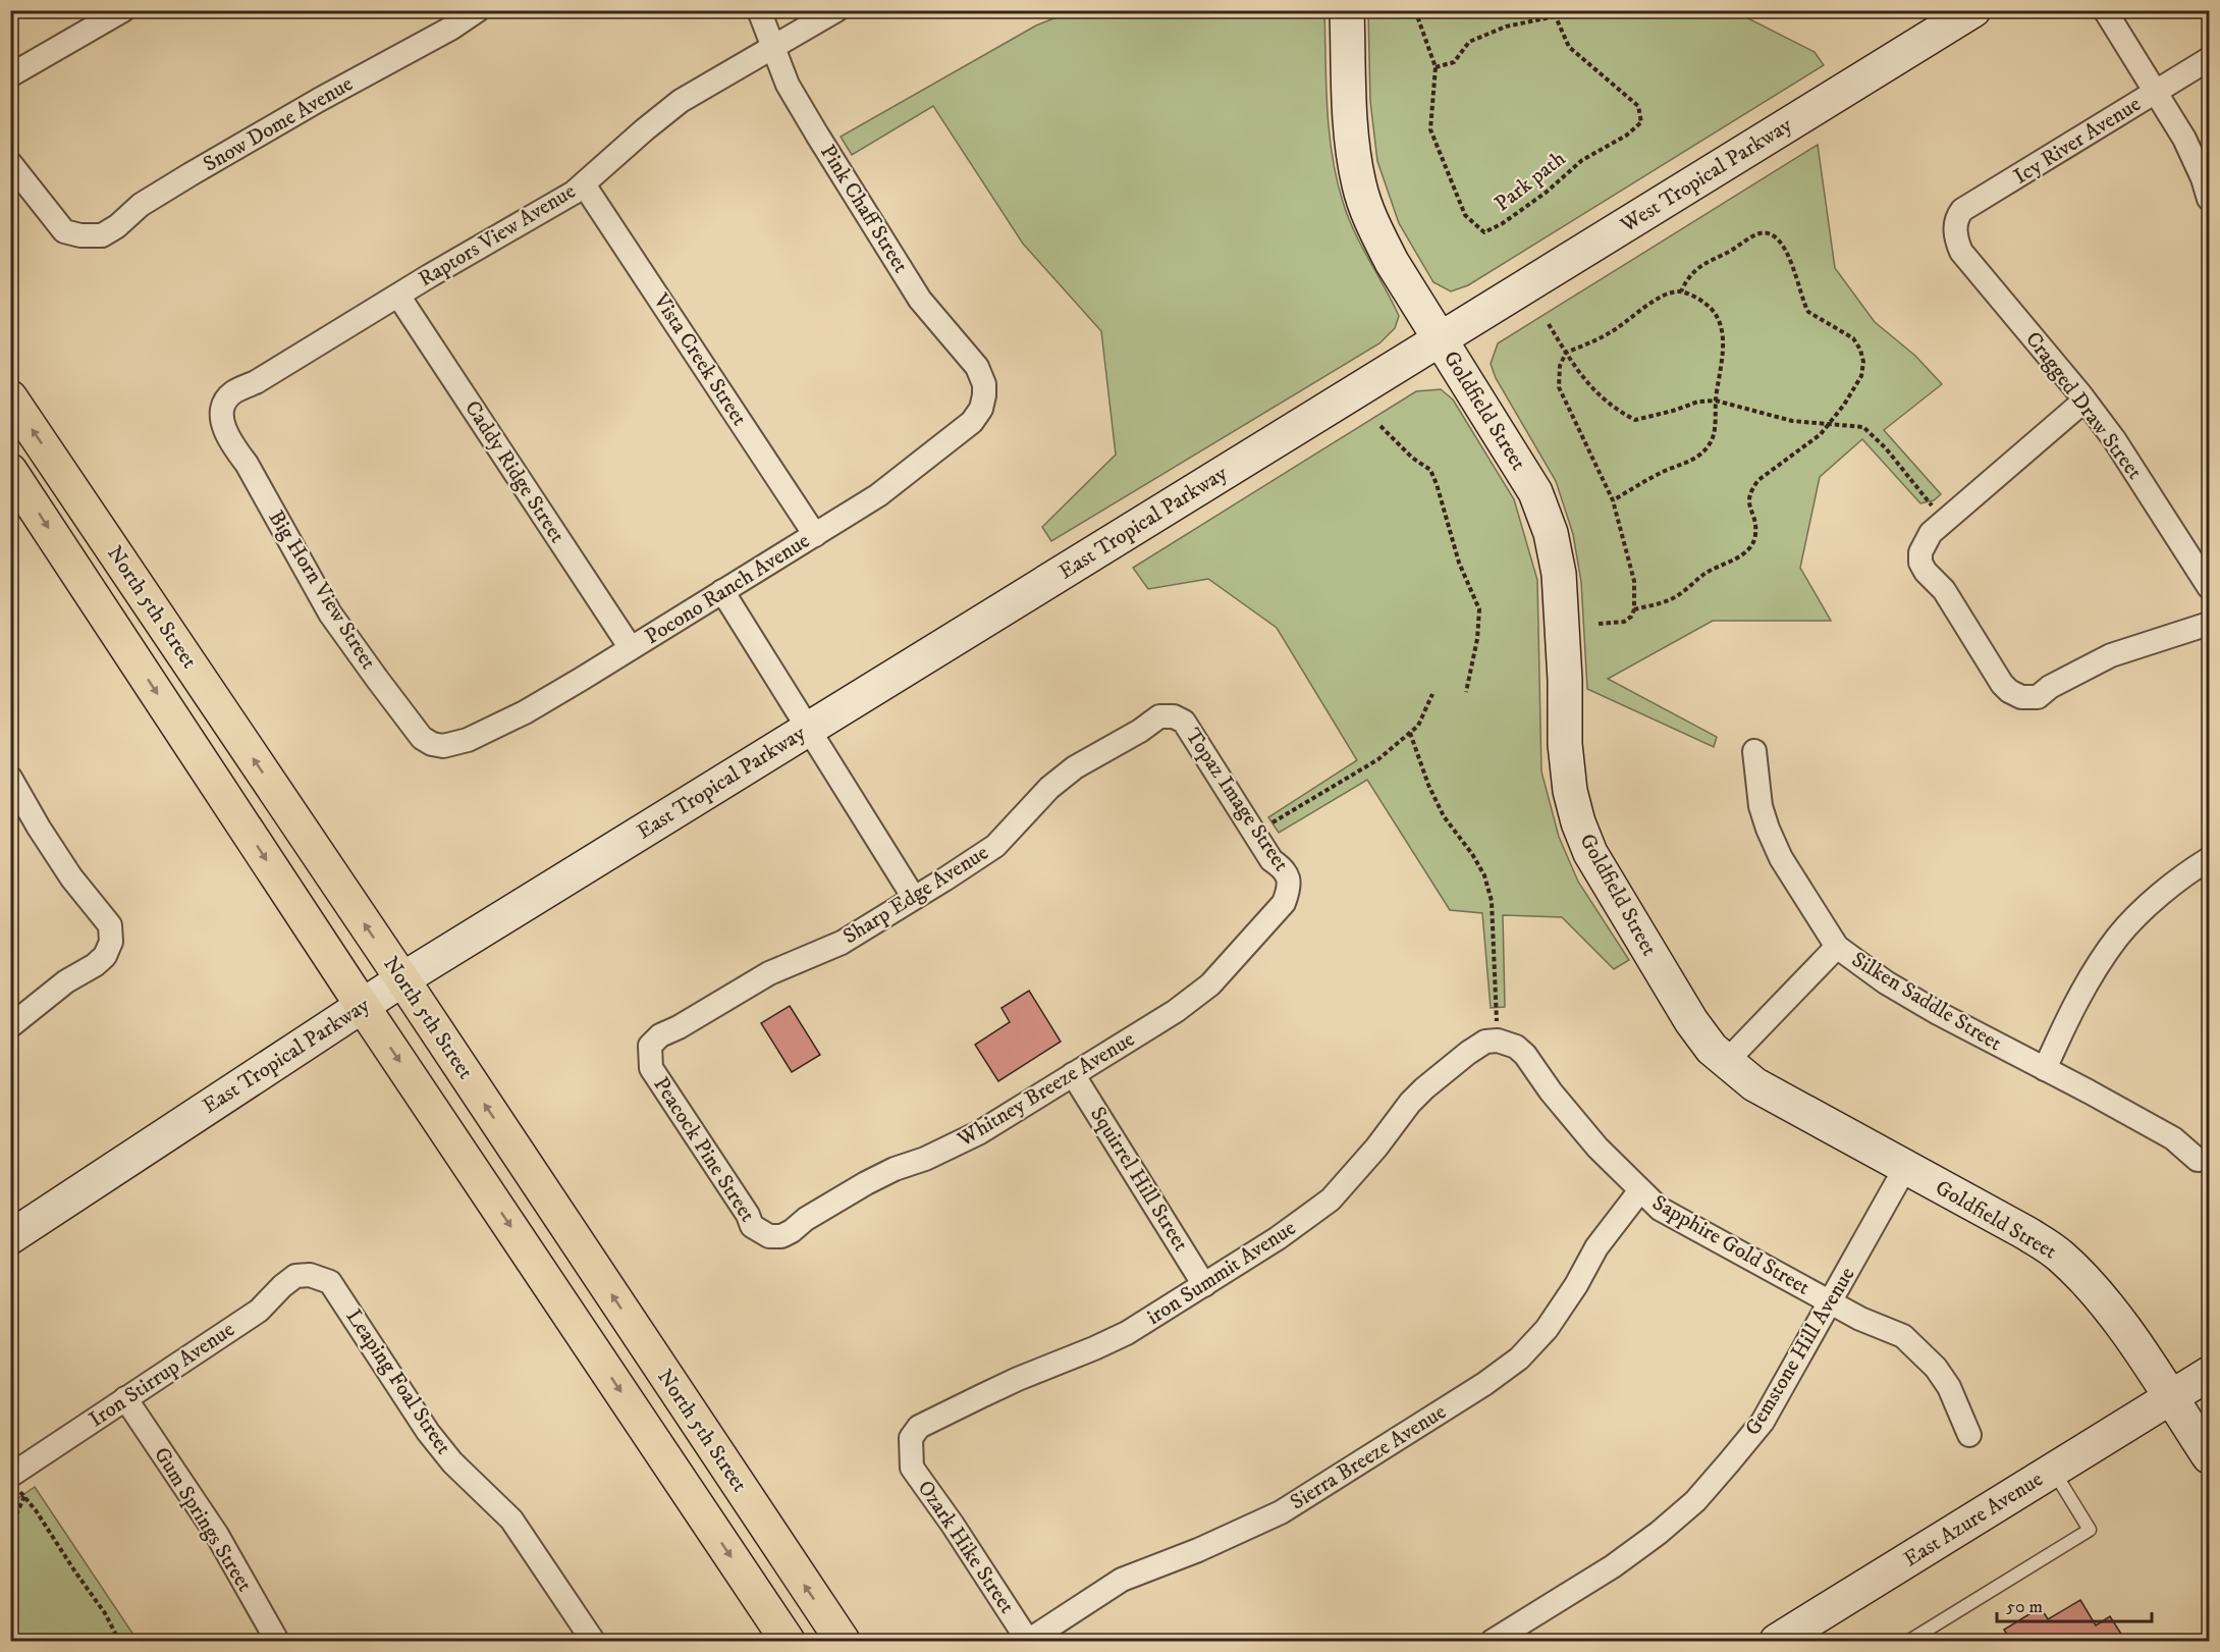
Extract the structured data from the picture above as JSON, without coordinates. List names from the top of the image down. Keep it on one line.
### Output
{"streets":{"main road":["West Tropical Parkway","Goldfield Street","East Tropical Parkway","North 5th Street","East Azure Avenue"],"street":["Snow Dome Avenue","Icy River Avenue","Pink Chaff Street","Raptors View Avenue","Vista Creek Street","Cragged Draw Street","Caddy Ridge Street","Pocono Ranch Avenue","Big Horn View Street","Topaz Image Street","Sharp Edge Avenue","Silken Saddle Street","Whitney Breeze Avenue","Peacock Pine Street","Squirrel Hill Street","Sapphire Gold Street","iron Summit Avenue","Gemstone Hill Avenue","Iron Stirrup Avenue","Leaping Foal Street","Sierra Breeze Avenue","Gum Springs Street","Ozark Hike Street"],"path":["Park path"]},"crossings":[["Icy River Avenue","Cragged Draw Street"],["West Tropical Parkway","Goldfield Street"],["West Tropical Parkway","East Tropical Parkway"],["Pink Chaff Street","Raptors View Avenue"],["Pink Chaff Street","Pocono Ranch Avenue"],["Raptors View Avenue","Vista Creek Street"],["Raptors View Avenue","Caddy Ridge Street"],["Raptors View Avenue","Big Horn View Street"],["Vista Creek Street","Pocono Ranch Avenue"],["Goldfield Street","East Tropical Parkway"],["Goldfield Street","Gemstone Hill Avenue"],["Goldfield Street","East Azure Avenue"],["Caddy Ridge Street","Pocono Ranch Avenue"],["East Tropical Parkway","North 5th Street"],["Pocono Ranch Avenue","Big Horn View Street"],["Topaz Image Street","Sharp Edge Avenue"],["Topaz Image Street","Whitney Breeze Avenue"],["Sharp Edge Avenue","Peacock Pine Street"],["Whitney Breeze Avenue","Peacock Pine Street"],["Whitney Breeze Avenue","Squirrel Hill Street"],["Squirrel Hill Street","iron Summit Avenue"],["Sapphire Gold Street","iron Summit Avenue"],["Sapphire Gold Street","Gemstone Hill Avenue"],["Sapphire Gold Street","Sierra Breeze Avenue"],["iron Summit Avenue","Ozark Hike Street"],["Iron Stirrup Avenue","Leaping Foal Street"],["Iron Stirrup Avenue","Gum Springs Street"],["Sierra Breeze Avenue","Ozark Hike Street"]],"scale_bar":"50 m"}
